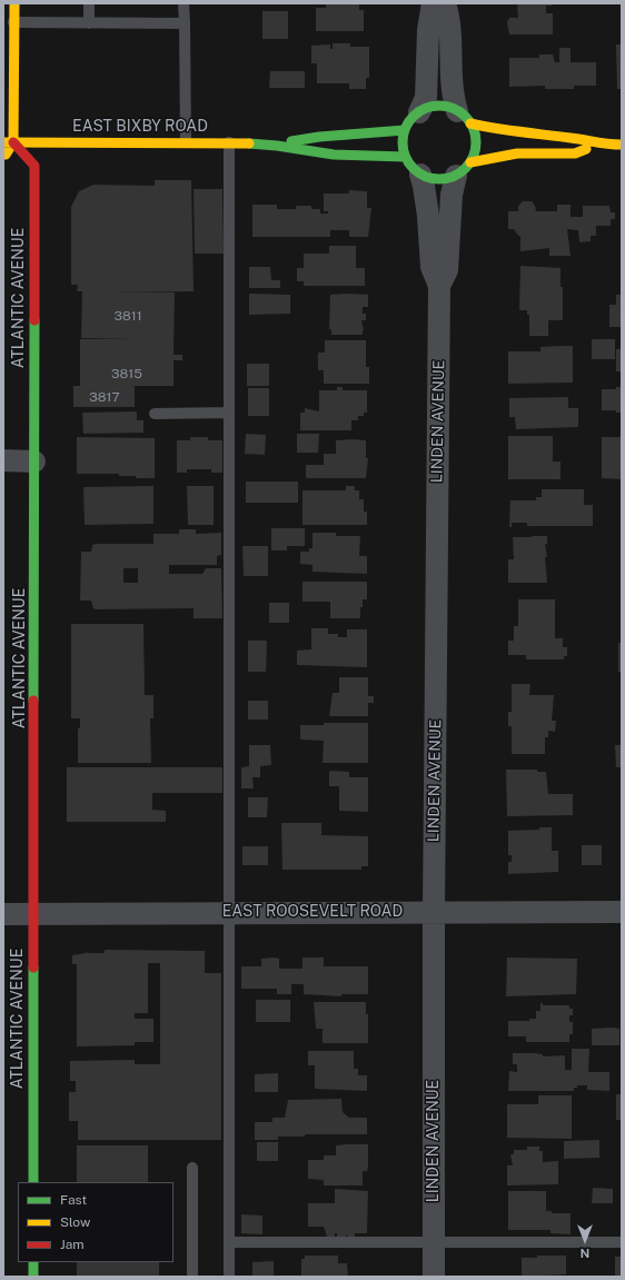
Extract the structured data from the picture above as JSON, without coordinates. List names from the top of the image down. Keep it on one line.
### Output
{"streets":{"main road":["EAST BIXBY ROAD","ATLANTIC AVENUE"],"street":["LINDEN AVENUE","EAST ROOSEVELT ROAD"]},"crossings":[["EAST BIXBY ROAD","ATLANTIC AVENUE"],["ATLANTIC AVENUE","EAST ROOSEVELT ROAD"],["LINDEN AVENUE","EAST ROOSEVELT ROAD"]],"house_numbers":["3811","3815","3817"],"legend":["Fast","Slow","Jam"],"north":"bottom"}
